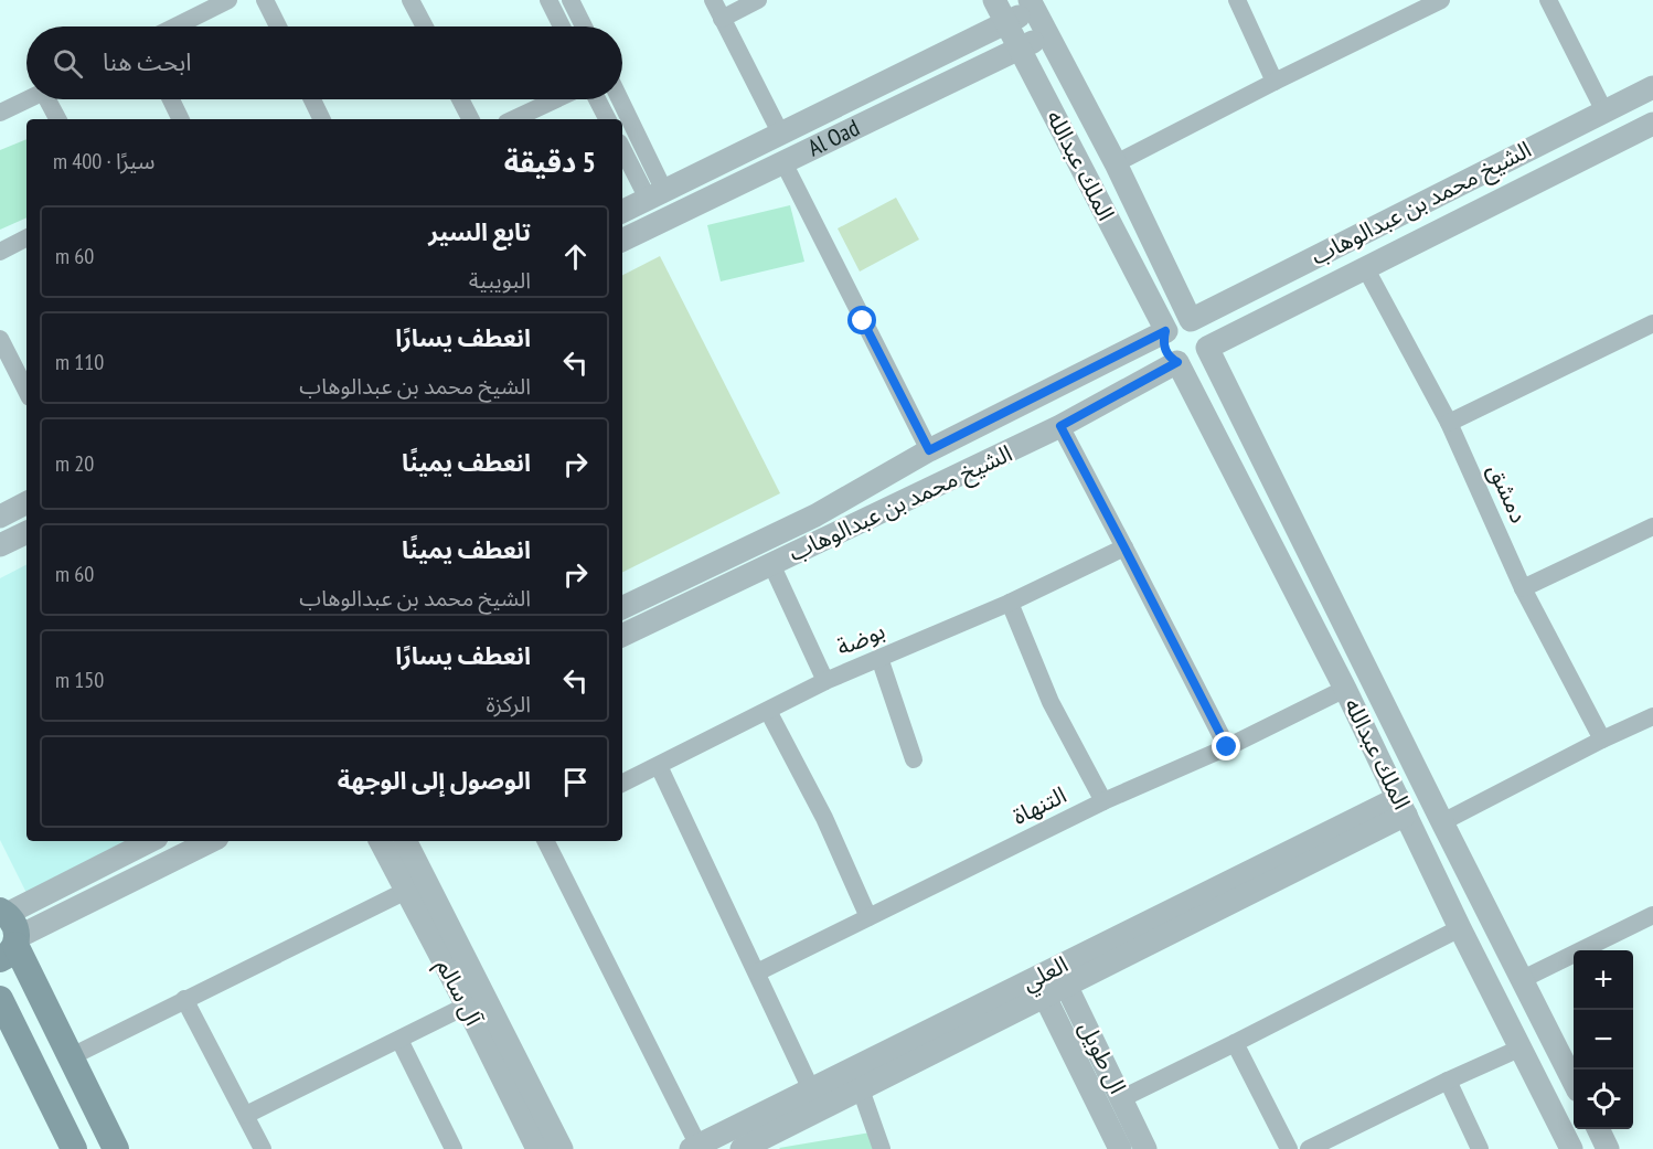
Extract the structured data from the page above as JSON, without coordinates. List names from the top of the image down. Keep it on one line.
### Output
{"streets":{"street":["Al Oad","الملك عبدالله","الشيخ محمد بن عبدالوهاب","دمشق","بوضة","التنهاة","العلي","آل سالم","ال طويل"]},"crossings":[["Al Oad","الملك عبدالله"],["الملك عبدالله","الشيخ محمد بن عبدالوهاب"],["الملك عبدالله","التنهاة"],["الملك عبدالله","العلي"],["الشيخ محمد بن عبدالوهاب","دمشق"],["العلي","ال طويل"]],"page":{"search":"ابحث هنا","heading":["5 دقيقة","سيرًا · 400 m"],"list":[["تابع السير","البويبية","60 m"],["انعطف يسارًا","الشيخ محمد بن عبدالوهاب","110 m"],["انعطف يمينًا","20 m"],["انعطف يمينًا","الشيخ محمد بن عبدالوهاب","60 m"],["انعطف يسارًا","الركزة","150 m"],"الوصول إلى الوجهة"],"map_buttons":["+","−"]}}
